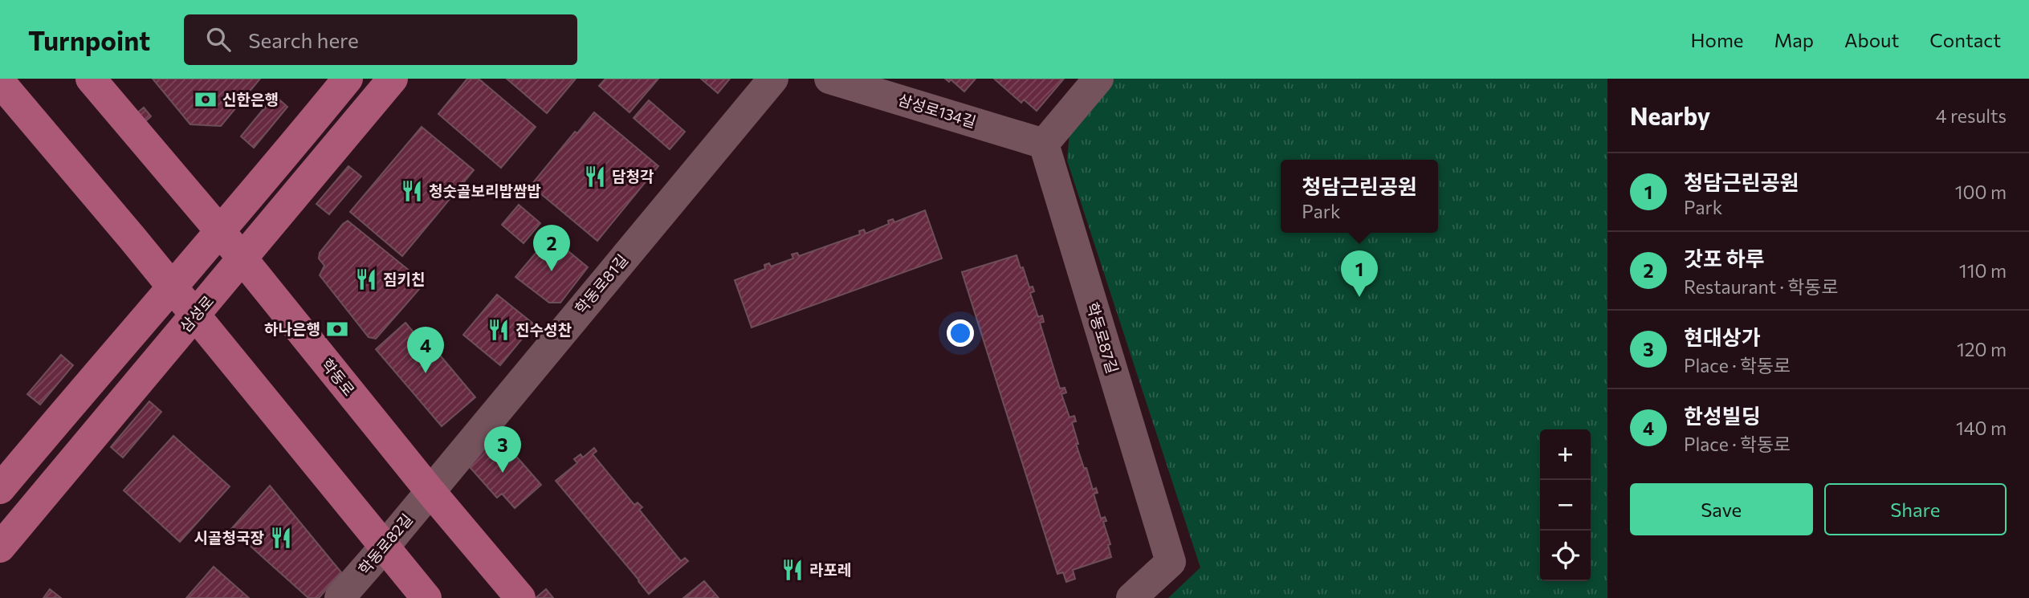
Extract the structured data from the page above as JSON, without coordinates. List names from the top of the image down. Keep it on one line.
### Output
{"streets":{"main road":["삼성로","학동로"],"street":["삼성로134길","학동로81길","학동로87길","학동로82길"]},"crossings":[["삼성로134길","학동로87길"],["학동로81길","학동로"],["학동로81길","학동로82길"],["삼성로","학동로"],["학동로","학동로82길"]],"places":{"bank":["신한은행","하나은행"],"restaurant":["담청각","청숫골보리밥쌈밥","짐키친","진수성찬","시골청국장","라포레"]},"page":{"header":"Turnpoint","search":"Search here","nav":["Home","Map","About","Contact"],"heading":["Nearby","4 results"],"list":[{"mark":"1","name":"청담근린공원","note":"Park","value":"100 m"},{"mark":"2","name":"갓포 하루","note":"Restaurant · 학동로","value":"110 m"},{"mark":"3","name":"현대상가","note":"Place · 학동로","value":"120 m"},{"mark":"4","name":"한성빌딩","note":"Place · 학동로","value":"140 m"}],"popup":["청담근린공원","Park"],"pins":["2","1","4","3"],"map_buttons":["+","−"],"buttons":["Save","Share"]}}
